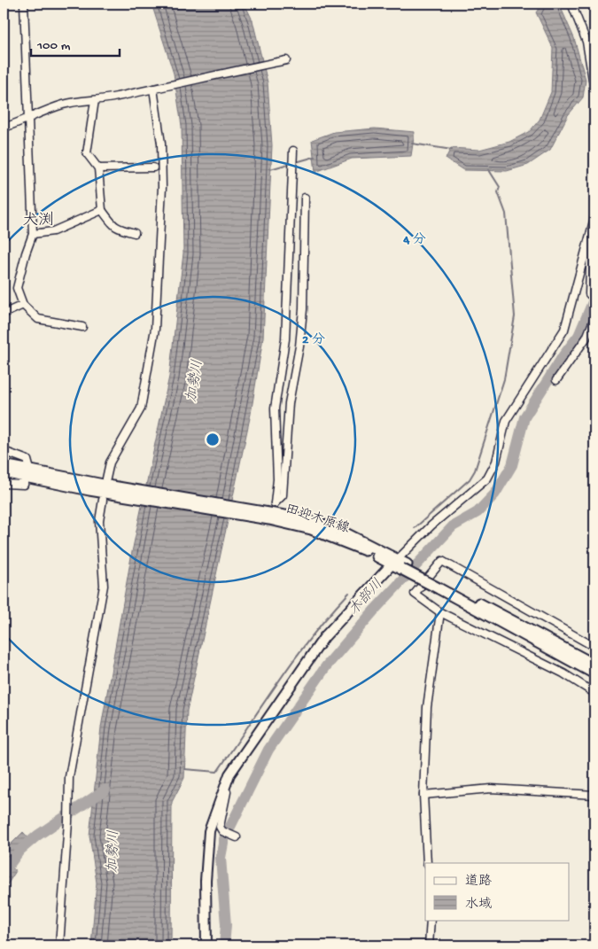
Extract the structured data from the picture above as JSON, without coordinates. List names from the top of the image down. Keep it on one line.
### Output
{"streets":{"main road":["田迎木原線"]},"districts":["犬渕"],"water":["加勢川","木部川"],"legend":["道路","水域"],"scale_bar":"100 m","rings":["4 分","2 分"]}
